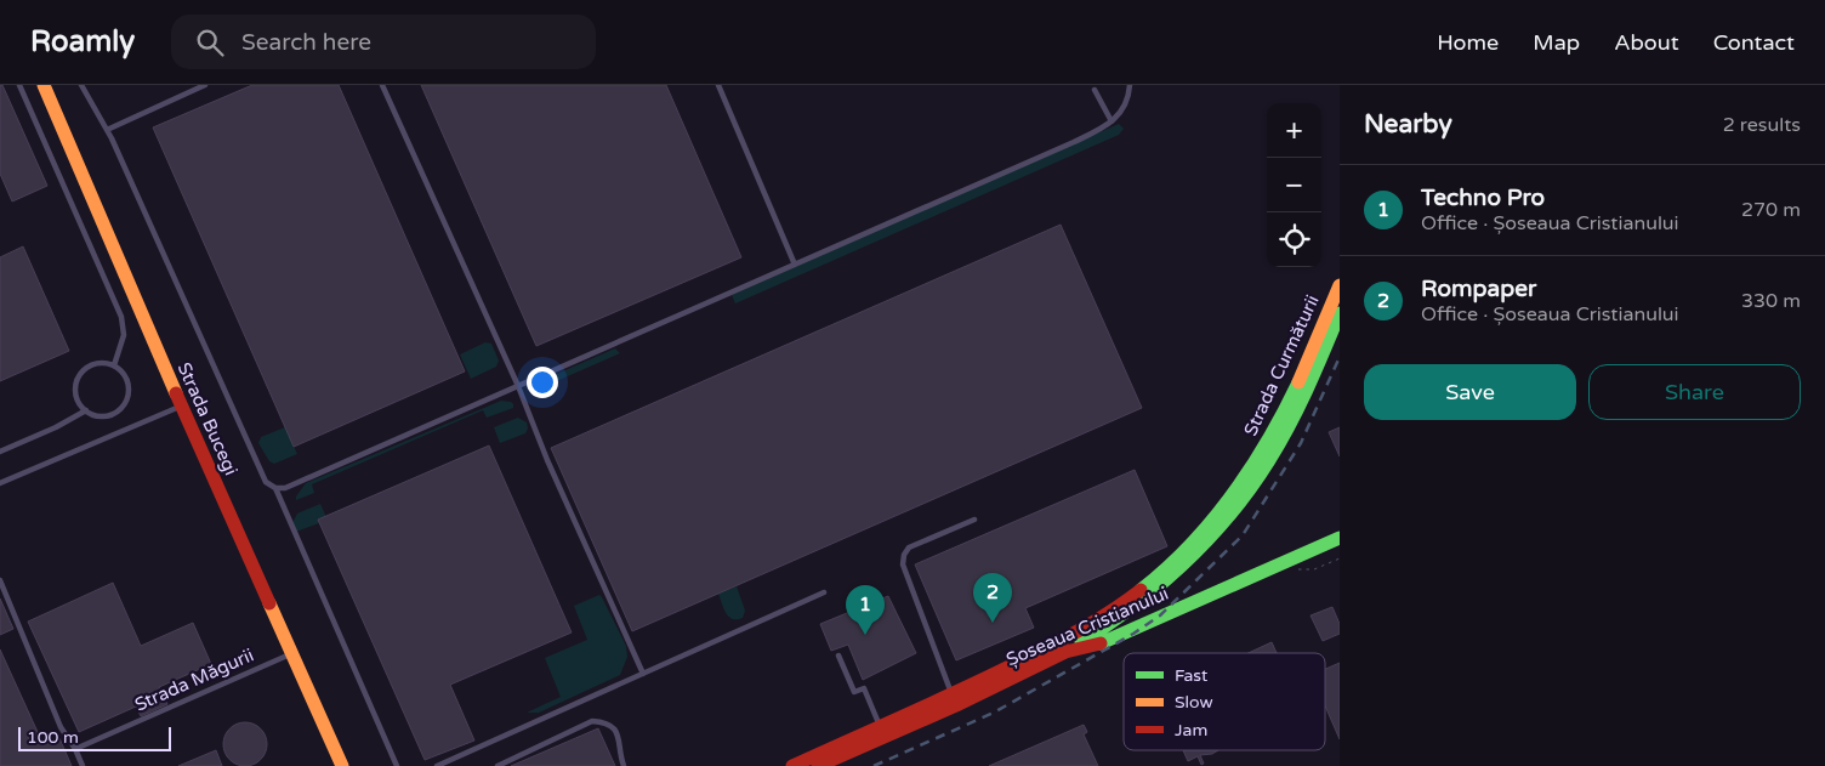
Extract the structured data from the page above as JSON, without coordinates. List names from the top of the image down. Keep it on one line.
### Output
{"streets":{"main road":["Strada Curmăturii","Strada Bucegi","Șoseaua Cristianului"],"lane":["Strada Măgurii"]},"crossings":[["Strada Curmăturii","Șoseaua Cristianului"],["Strada Bucegi","Strada Măgurii"]],"legend":["Fast","Slow","Jam"],"scale_bar":"100 m","page":{"header":"Roamly","search":"Search here","nav":["Home","Map","About","Contact"],"heading":["Nearby","2 results"],"map_buttons":["+","−"],"list":[{"mark":"1","name":"Techno Pro","note":"Office · Șoseaua Cristianului","value":"270 m"},{"mark":"2","name":"Rompaper","note":"Office · Șoseaua Cristianului","value":"330 m"}],"buttons":["Save","Share"],"pins":["2","1"],"scale":"100 m"}}
